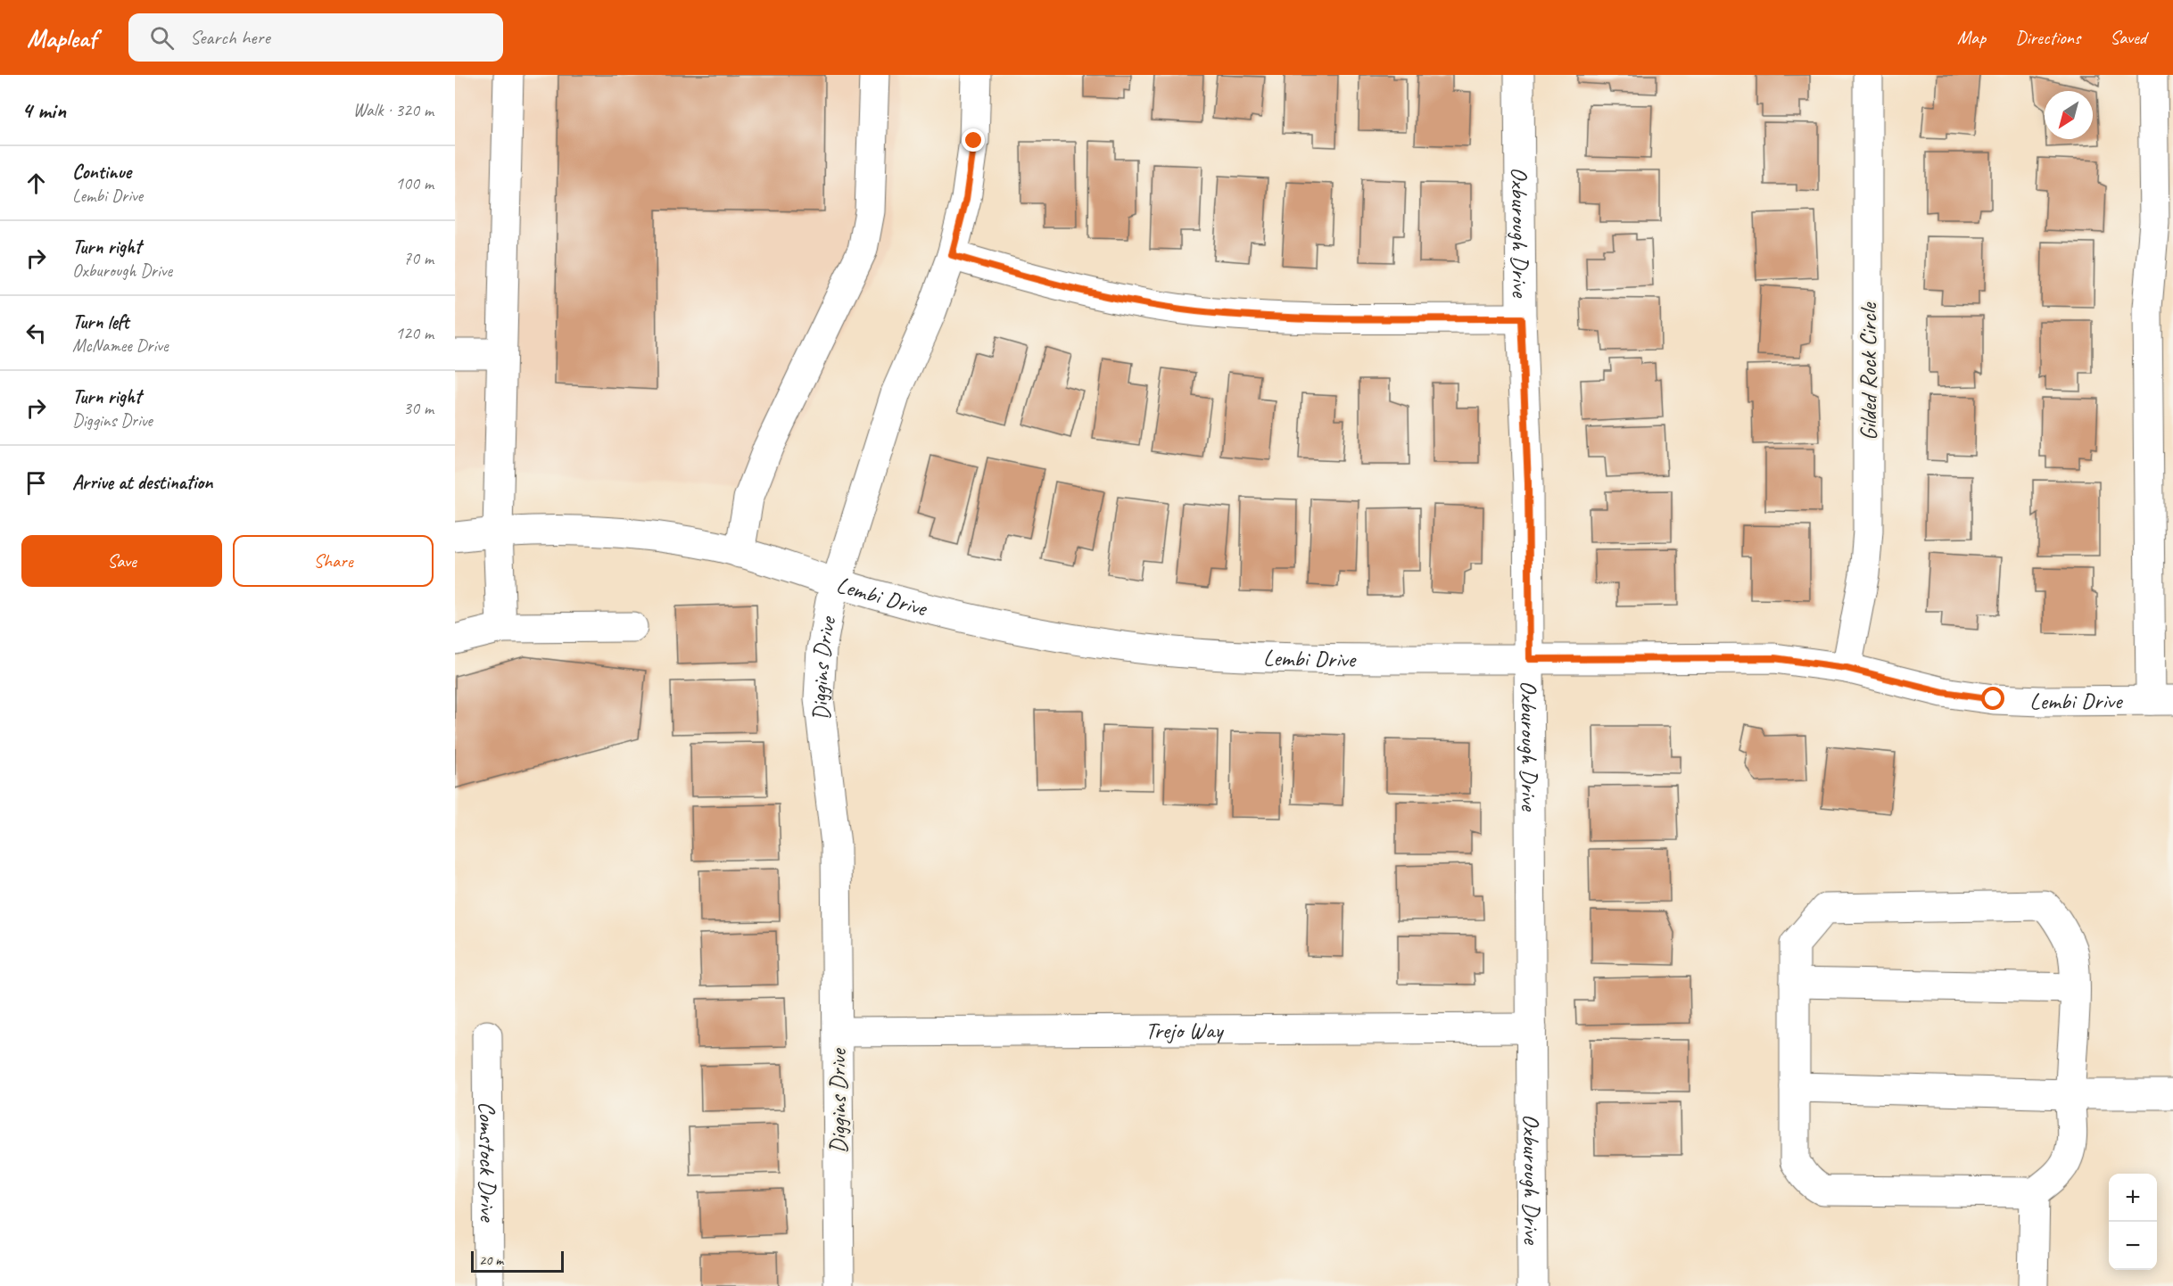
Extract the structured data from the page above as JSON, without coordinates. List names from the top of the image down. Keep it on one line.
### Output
{"streets":{"street":["Oxburough Drive","Gilded Rock Circle","Lembi Drive","Diggins Drive","Trejo Way","Comstock Drive"]},"crossings":[["Oxburough Drive","Lembi Drive"],["Oxburough Drive","Trejo Way"],["Gilded Rock Circle","Lembi Drive"],["Lembi Drive","Diggins Drive"],["Diggins Drive","Trejo Way"]],"scale_bar":"20 m","north":"bottom left","page":{"header":"Mapleaf","search":"Search here","nav":["Map","Directions","Saved"],"heading":["4 min","Walk · 320 m"],"list":[["Continue","Lembi Drive","100 m"],["Turn right","Oxburough Drive","70 m"],["Turn left","McNamee Drive","120 m"],["Turn right","Diggins Drive","30 m"],"Arrive at destination"],"buttons":["Save","Share"],"map_buttons":["+","−"],"scale":"20 m"}}
